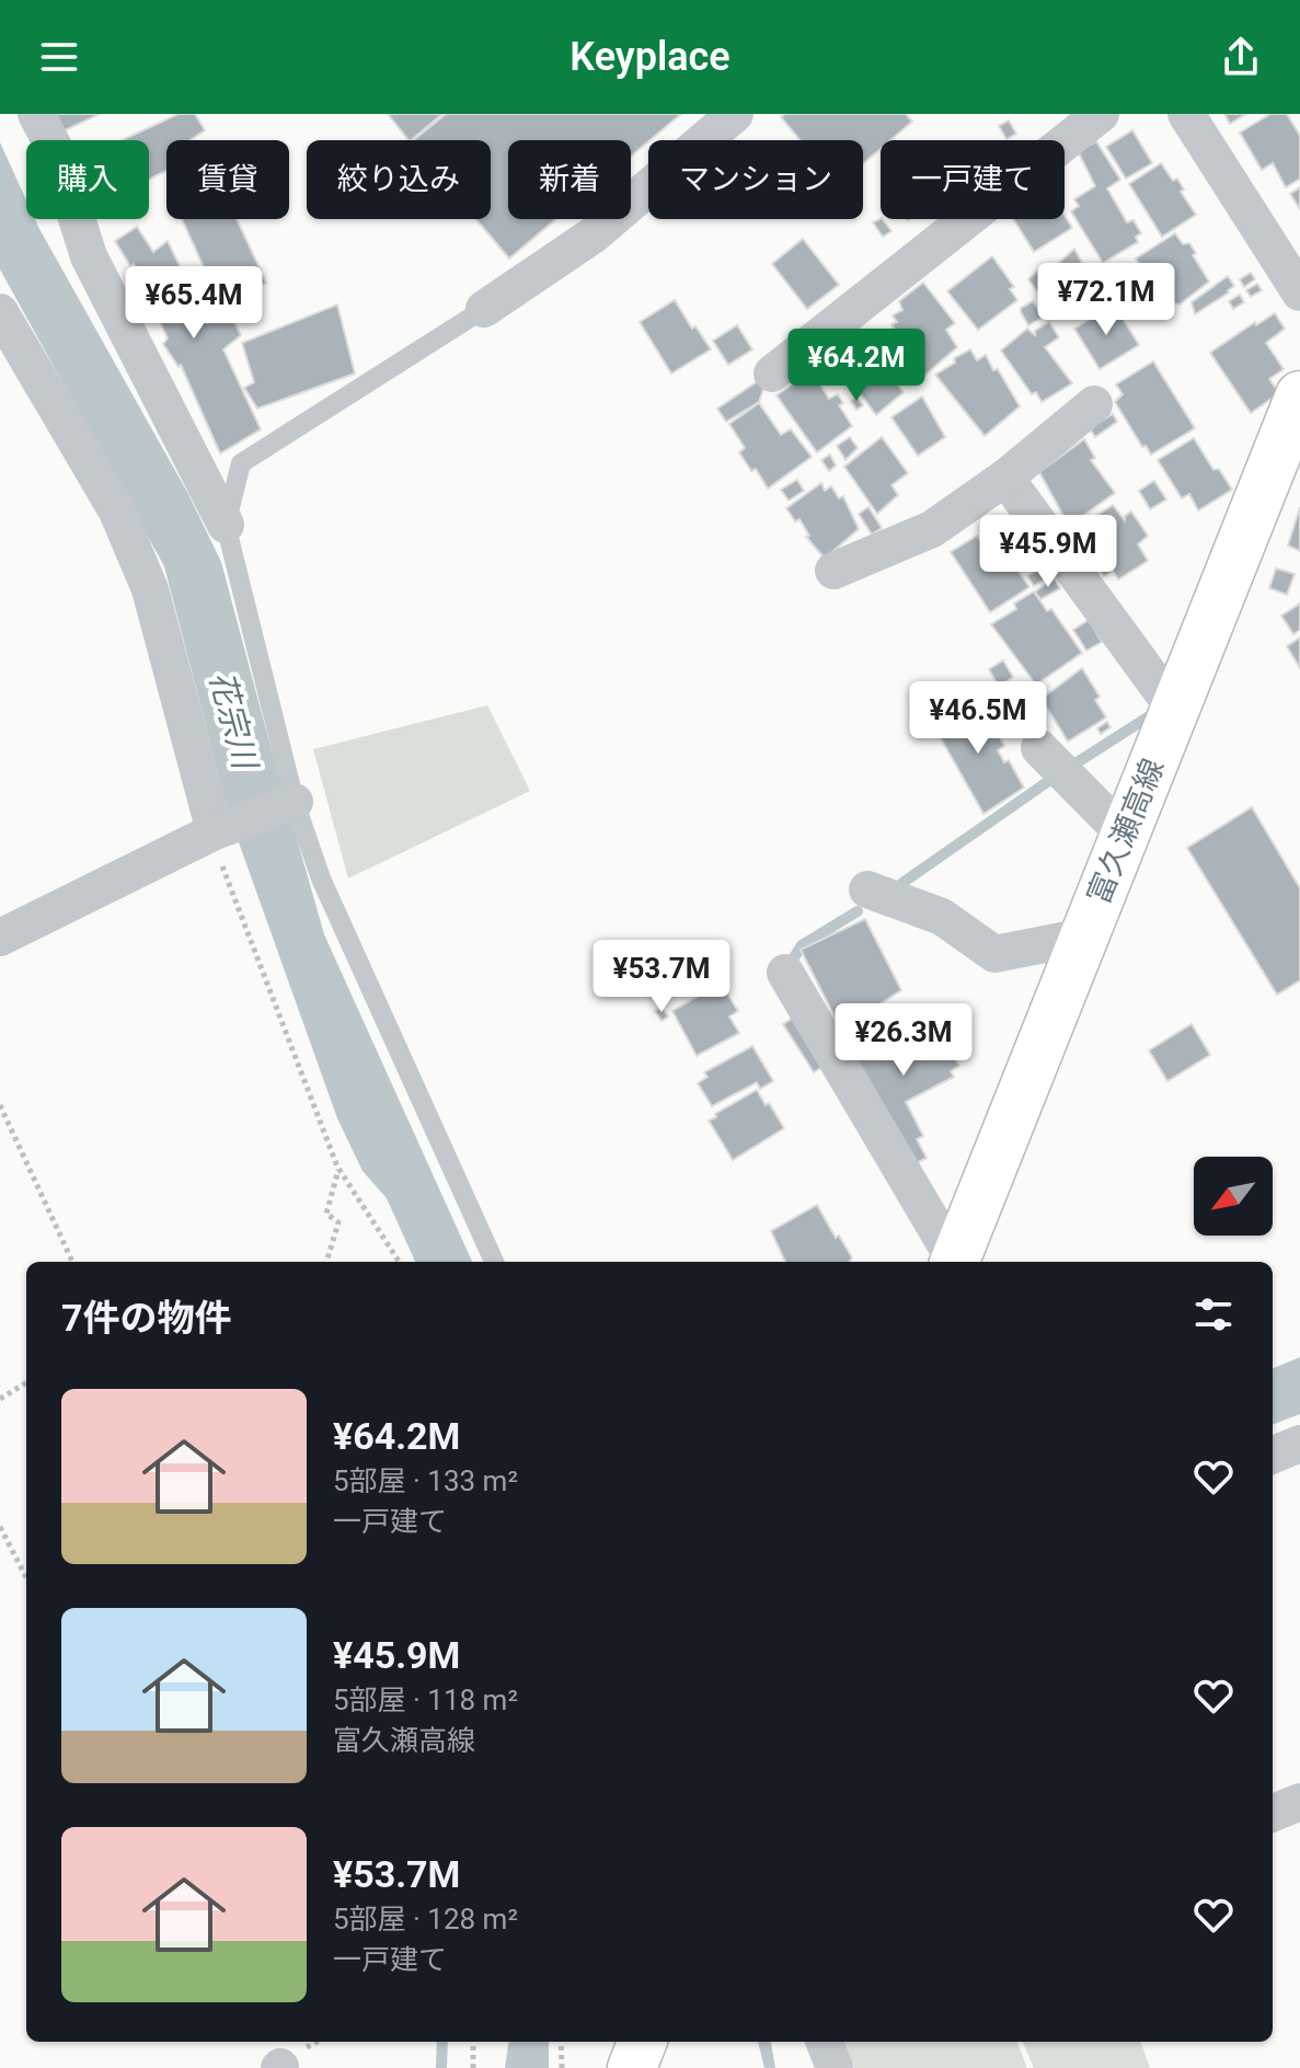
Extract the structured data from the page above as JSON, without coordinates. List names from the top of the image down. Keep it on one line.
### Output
{"streets":{"main road":["富久瀬高線"]},"water":["花宗川"],"north":"bottom left","page":{"header":"Keyplace","chip":["購入","賃貸","絞り込み","新着","マンション","一戸建て"],"price":["¥72.1M","¥65.4M","¥64.2M","¥45.9M","¥46.5M","¥53.7M","¥26.3M"],"heading":"7件の物件","list":[{"name":"¥64.2M","note":"5部屋 · 133 m² · 一戸建て"},{"name":"¥45.9M","note":"5部屋 · 118 m² · 富久瀬高線"},{"name":"¥53.7M","note":"5部屋 · 128 m² · 一戸建て"}]}}
